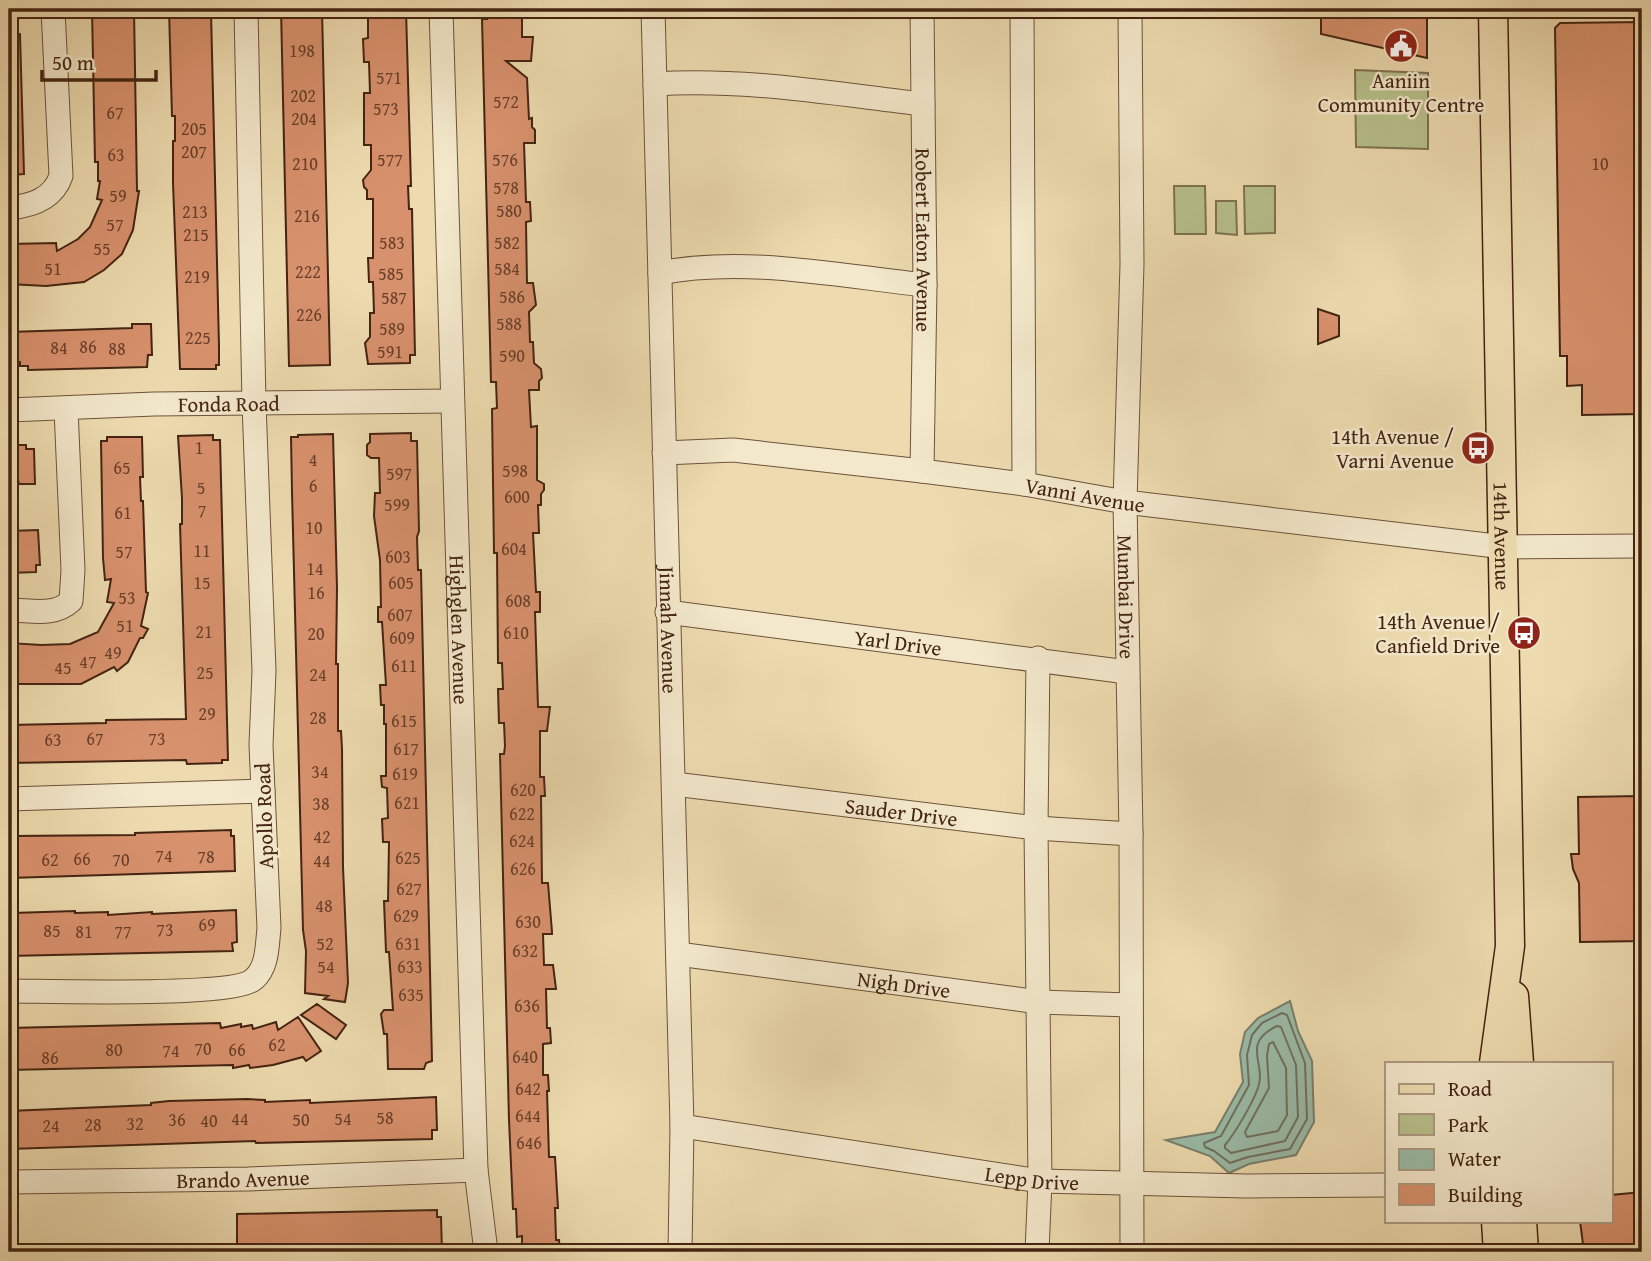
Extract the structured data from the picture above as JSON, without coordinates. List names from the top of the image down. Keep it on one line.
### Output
{"streets":{"main road":["14th Avenue"],"street":["Robert Eaton Avenue","Fonda Road","Vanni Avenue","Mumbai Drive","Highglen Avenue","Jinnah Avenue","Yarl Drive","Sauder Drive","Apollo Road","Nigh Drive","Lepp Drive","Brando Avenue"]},"crossings":[["Robert Eaton Avenue","Vanni Avenue"],["Fonda Road","Highglen Avenue"],["Fonda Road","Apollo Road"],["Vanni Avenue","14th Avenue"],["Vanni Avenue","Mumbai Drive"],["Vanni Avenue","Jinnah Avenue"],["Mumbai Drive","Yarl Drive"],["Mumbai Drive","Sauder Drive"],["Mumbai Drive","Nigh Drive"],["Mumbai Drive","Lepp Drive"],["Highglen Avenue","Brando Avenue"],["Jinnah Avenue","Yarl Drive"],["Jinnah Avenue","Sauder Drive"],["Jinnah Avenue","Nigh Drive"],["Jinnah Avenue","Lepp Drive"]],"places":{"public building":["Aaniin Community Centre"],"bus stop":["14th Avenue / Varni Avenue","14th Avenue / Canfield Drive"]},"house_numbers":["198","571","202","572","573","67","204","205","207","63","577","576","210","10","578","59","580","213","216","57","215","583","582","55","51","584","222","585","219","586","587","226","588","589","225","86","84","88","591","590","1","4","65","598","597","6","5","600","599","7","61","10","604","11","57","603","14","15","605","16","53","608","607","51","21","610","20","609","49","47","611","45","25","24","29","28","615","67","73","63","617","34","619","620","621","38","622","42","624","74","78","625","66","62","70","44","626","627","48","629","630","69","73","85","81","77","52","631","632","54","633","635","636","62","70","80","66","74","640","86","642","644","58","44","54","36","50","40","32","28","24","646"],"legend":["Road","Park","Water","Building"],"scale_bar":"50 m"}
